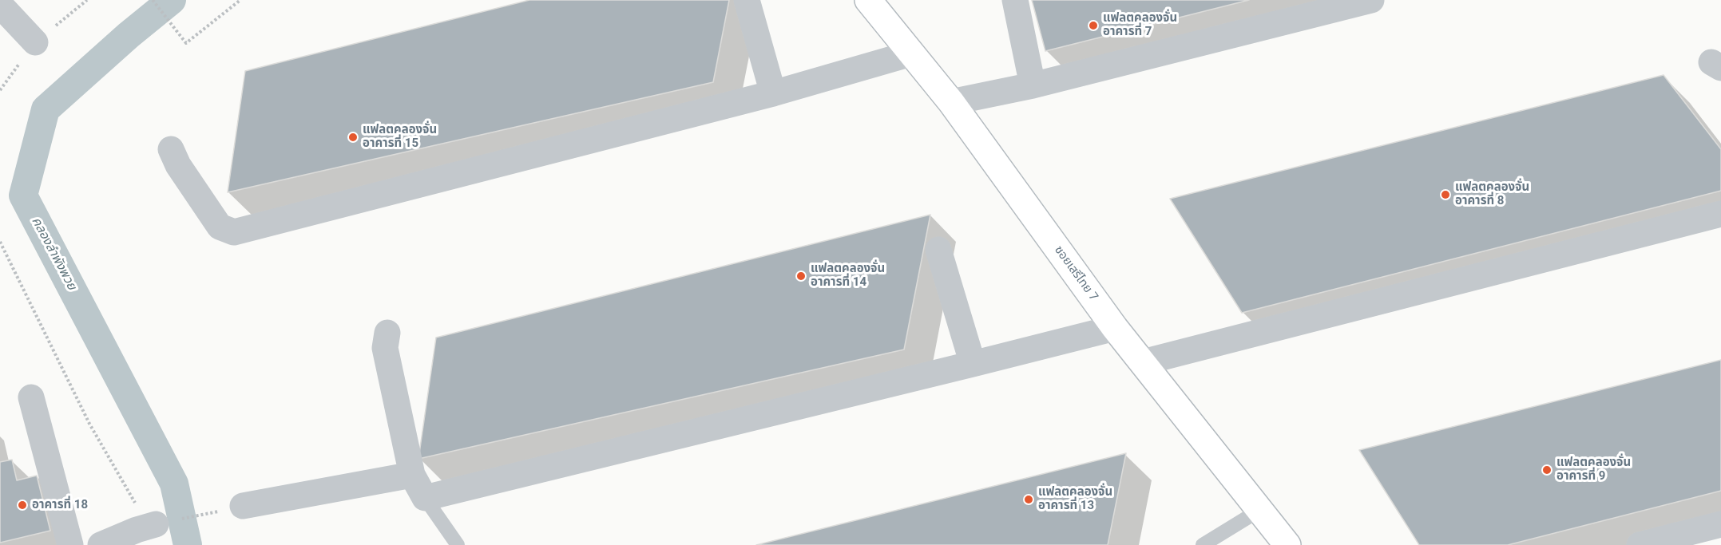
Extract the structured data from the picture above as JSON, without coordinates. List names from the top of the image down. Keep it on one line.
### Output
{"streets":{"street":["ซอยเสรีไทย 7"]},"water":["คลองลำพังพวย"],"places":["แฟลตคลองจั่น อาคารที่ 7","แฟลตคลองจั่น อาคารที่ 15","แฟลตคลองจั่น อาคารที่ 8","แฟลตคลองจั่น อาคารที่ 14","แฟลตคลองจั่น อาคารที่ 9","แฟลตคลองจั่น อาคารที่ 13","อาคารที่ 18"]}
